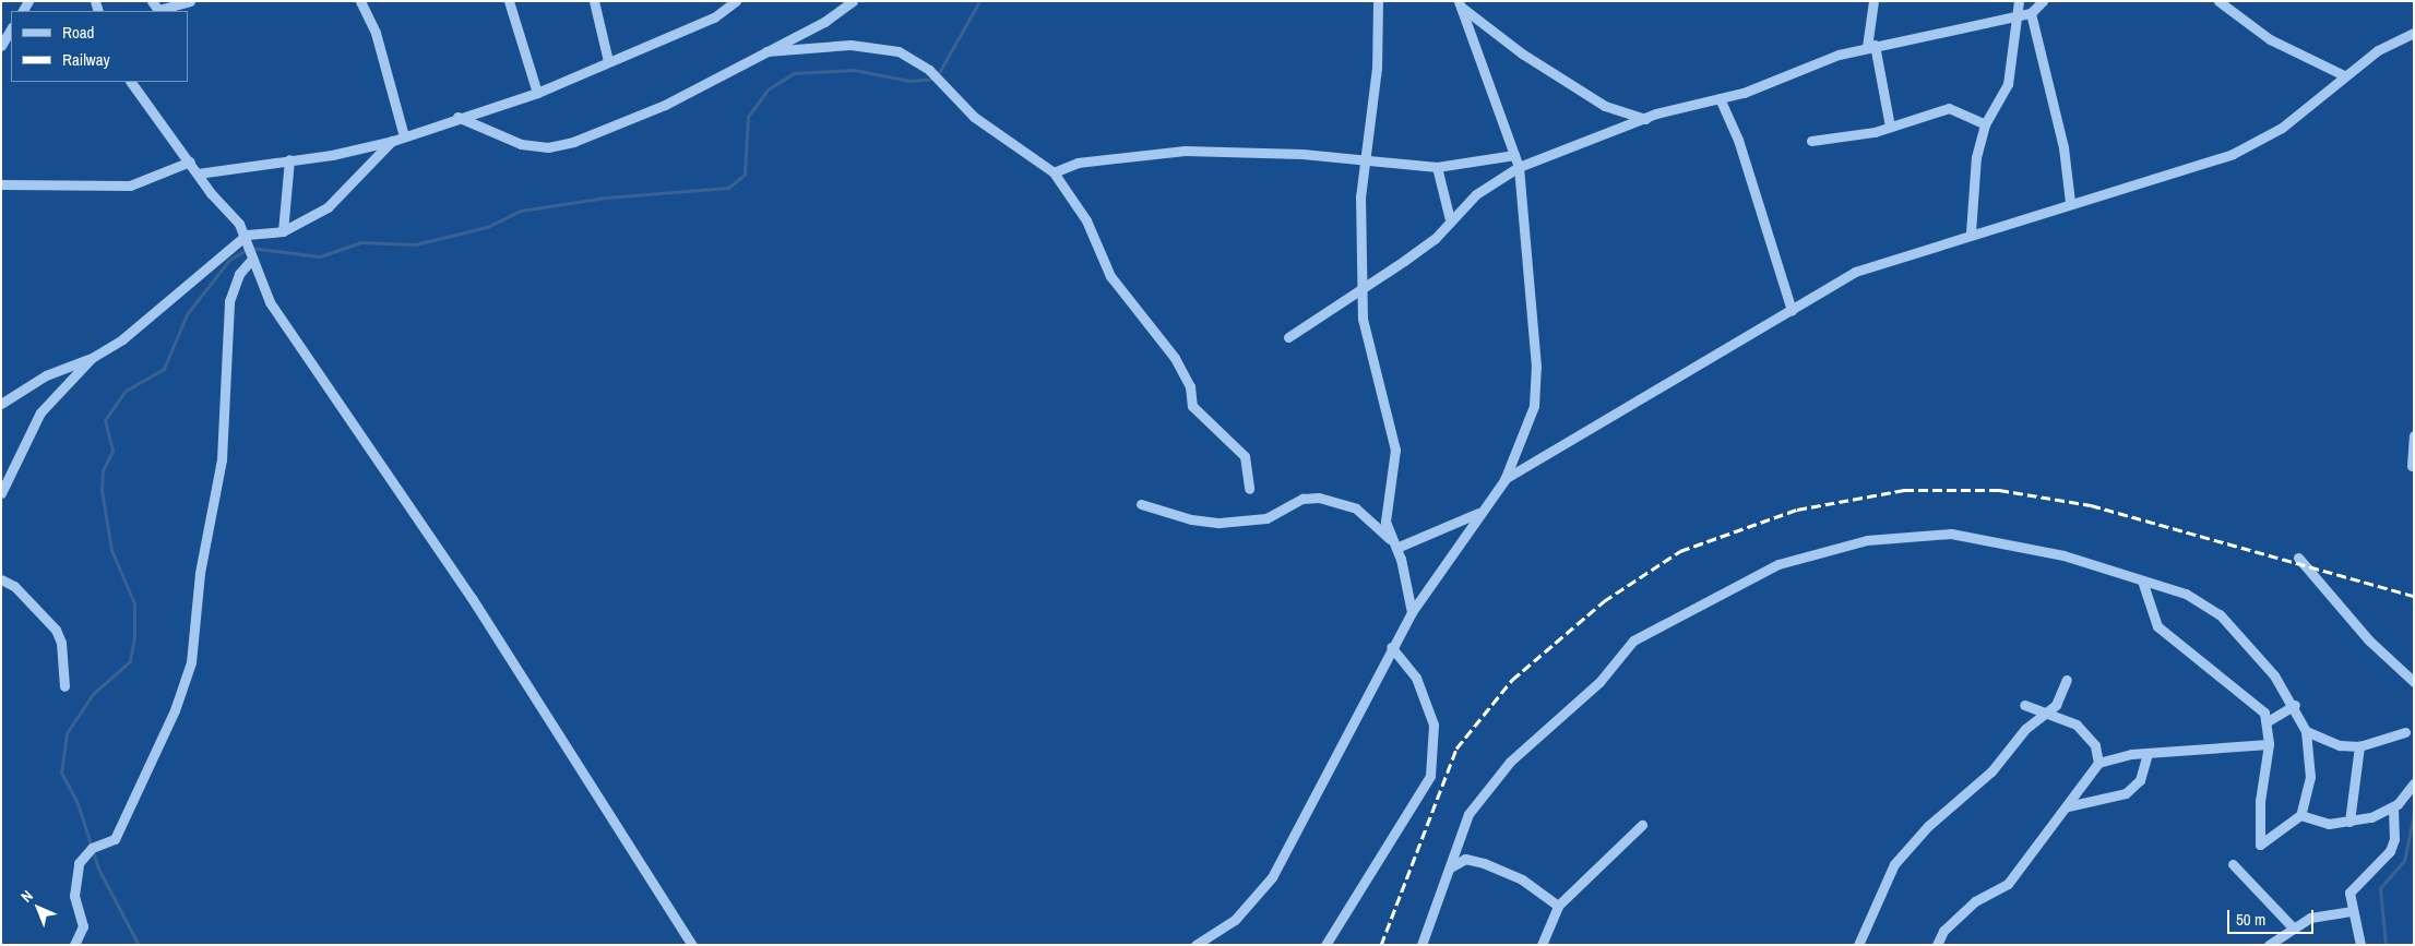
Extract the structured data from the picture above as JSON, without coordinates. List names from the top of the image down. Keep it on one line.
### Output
{"legend":["Road","Railway"],"scale_bar":"50 m","north":"top left"}
